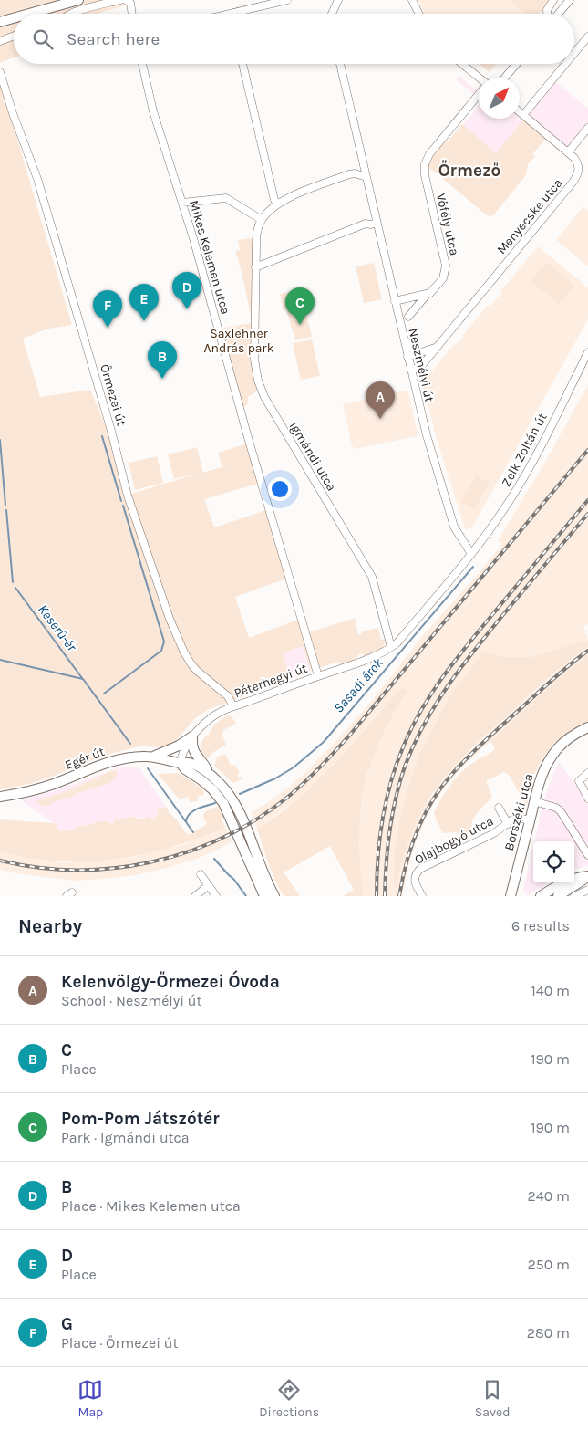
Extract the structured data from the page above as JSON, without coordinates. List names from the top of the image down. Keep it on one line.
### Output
{"streets":{"main road":["Egér út","Borszéki utca"],"street":["Menyecske utca","Vőfély utca","Mikes Kelemen utca","Neszmélyi út","Őrmezei út","Zelk Zoltán út","Igmándi utca","Péterhegyi út","Olajbogyó utca"]},"crossings":[["Menyecske utca","Neszmélyi út"],["Mikes Kelemen utca","Péterhegyi út"],["Neszmélyi út","Zelk Zoltán út"],["Őrmezei út","Péterhegyi út"],["Igmándi utca","Péterhegyi út"],["Péterhegyi út","Egér út"],["Borszéki utca","Olajbogyó utca"]],"districts":["Őrmező"],"water":["Keserű-ér","Sasadi árok"],"parks":["Saxlehner András park"],"north":"top right","page":{"search":"Search here","pins":["D","E","C","F","B","A"],"heading":["Nearby","6 results"],"list":[{"mark":"A","name":"Kelenvölgy-Őrmezei Óvoda","note":"School · Neszmélyi út","value":"140 m"},{"mark":"B","name":"C","note":"Place","value":"190 m"},{"mark":"C","name":"Pom-Pom Játszótér","note":"Park · Igmándi utca","value":"190 m"},{"mark":"D","name":"B","note":"Place · Mikes Kelemen utca","value":"240 m"},{"mark":"E","name":"D","note":"Place","value":"250 m"},{"mark":"F","name":"G","note":"Place · Őrmezei út","value":"280 m"}],"nav":["Map","Directions","Saved"]}}
